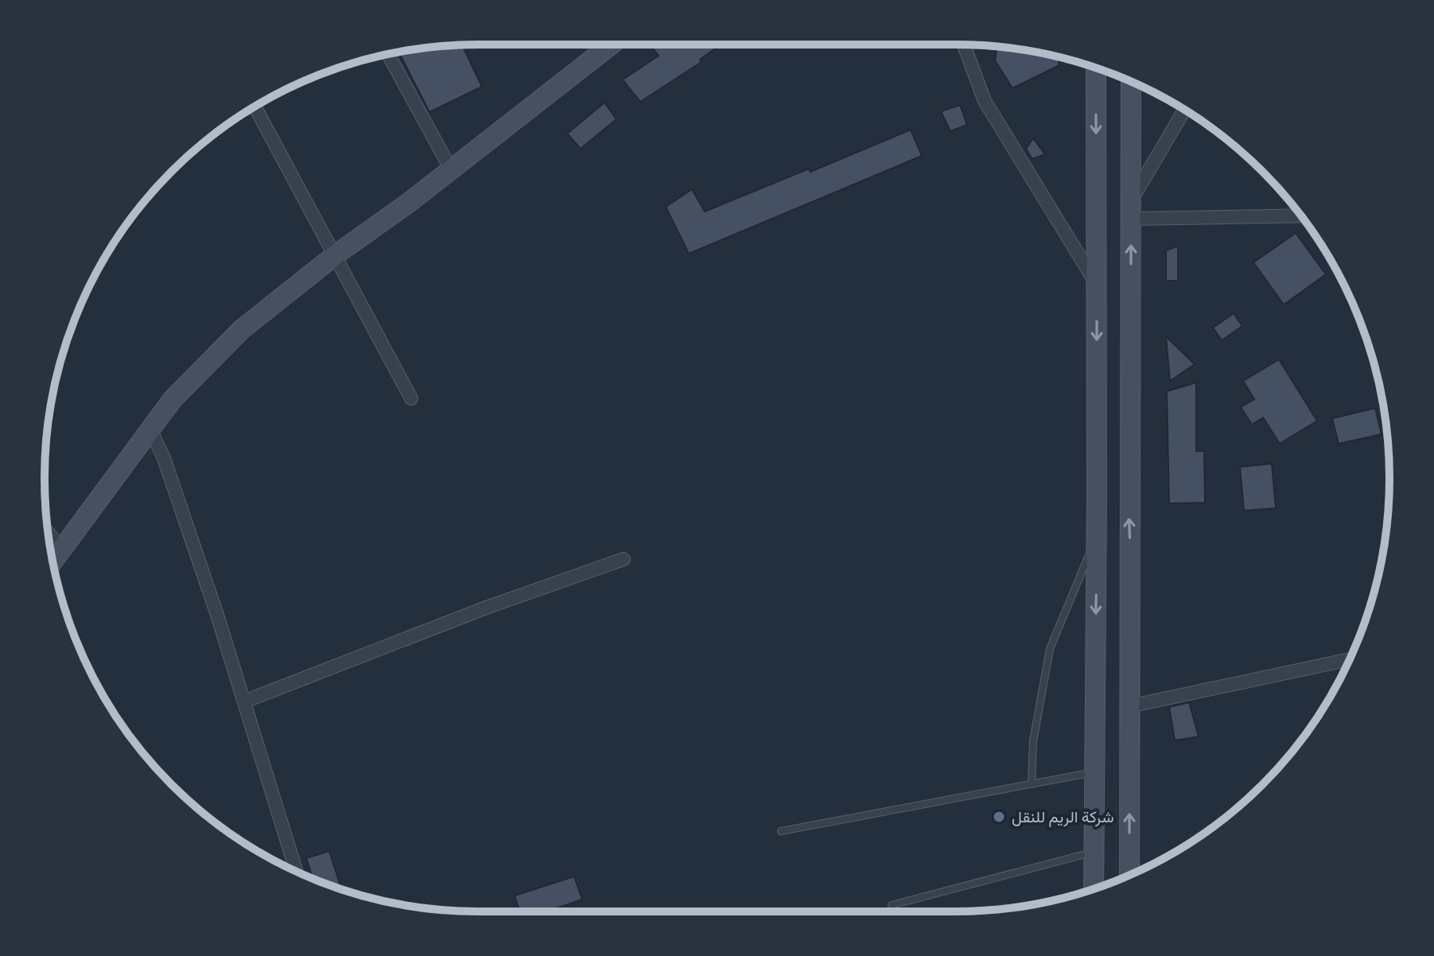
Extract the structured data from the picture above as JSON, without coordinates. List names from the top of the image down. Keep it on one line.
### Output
{"places":["شركة الريم للنقل"]}
